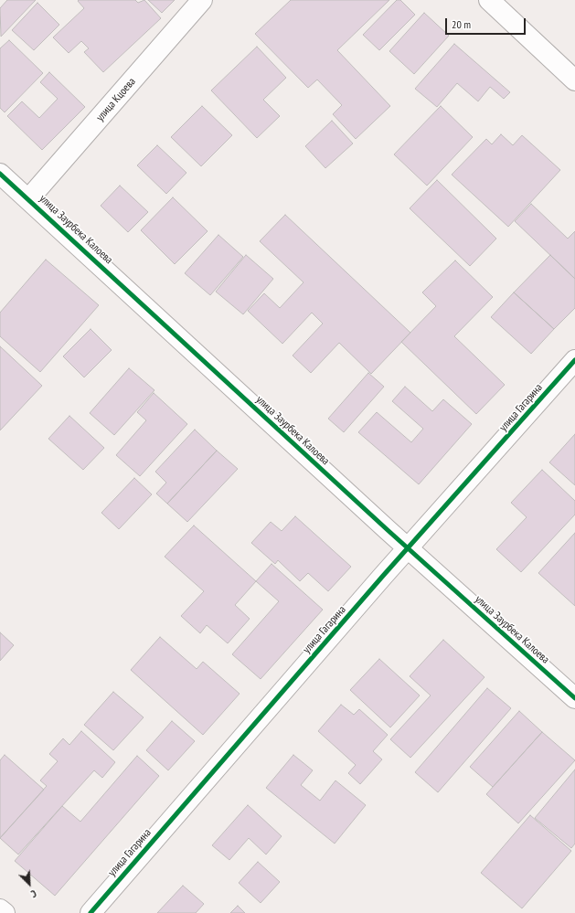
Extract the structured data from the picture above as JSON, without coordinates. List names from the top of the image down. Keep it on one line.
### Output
{"streets":{"street":["улица Кцоева","улица Заурбека Калоева","улица Гагарина"]},"crossings":[["улица Кцоева","улица Заурбека Калоева"],["улица Заурбека Калоева","улица Гагарина"]],"scale_bar":"20 m","north":"bottom right"}
